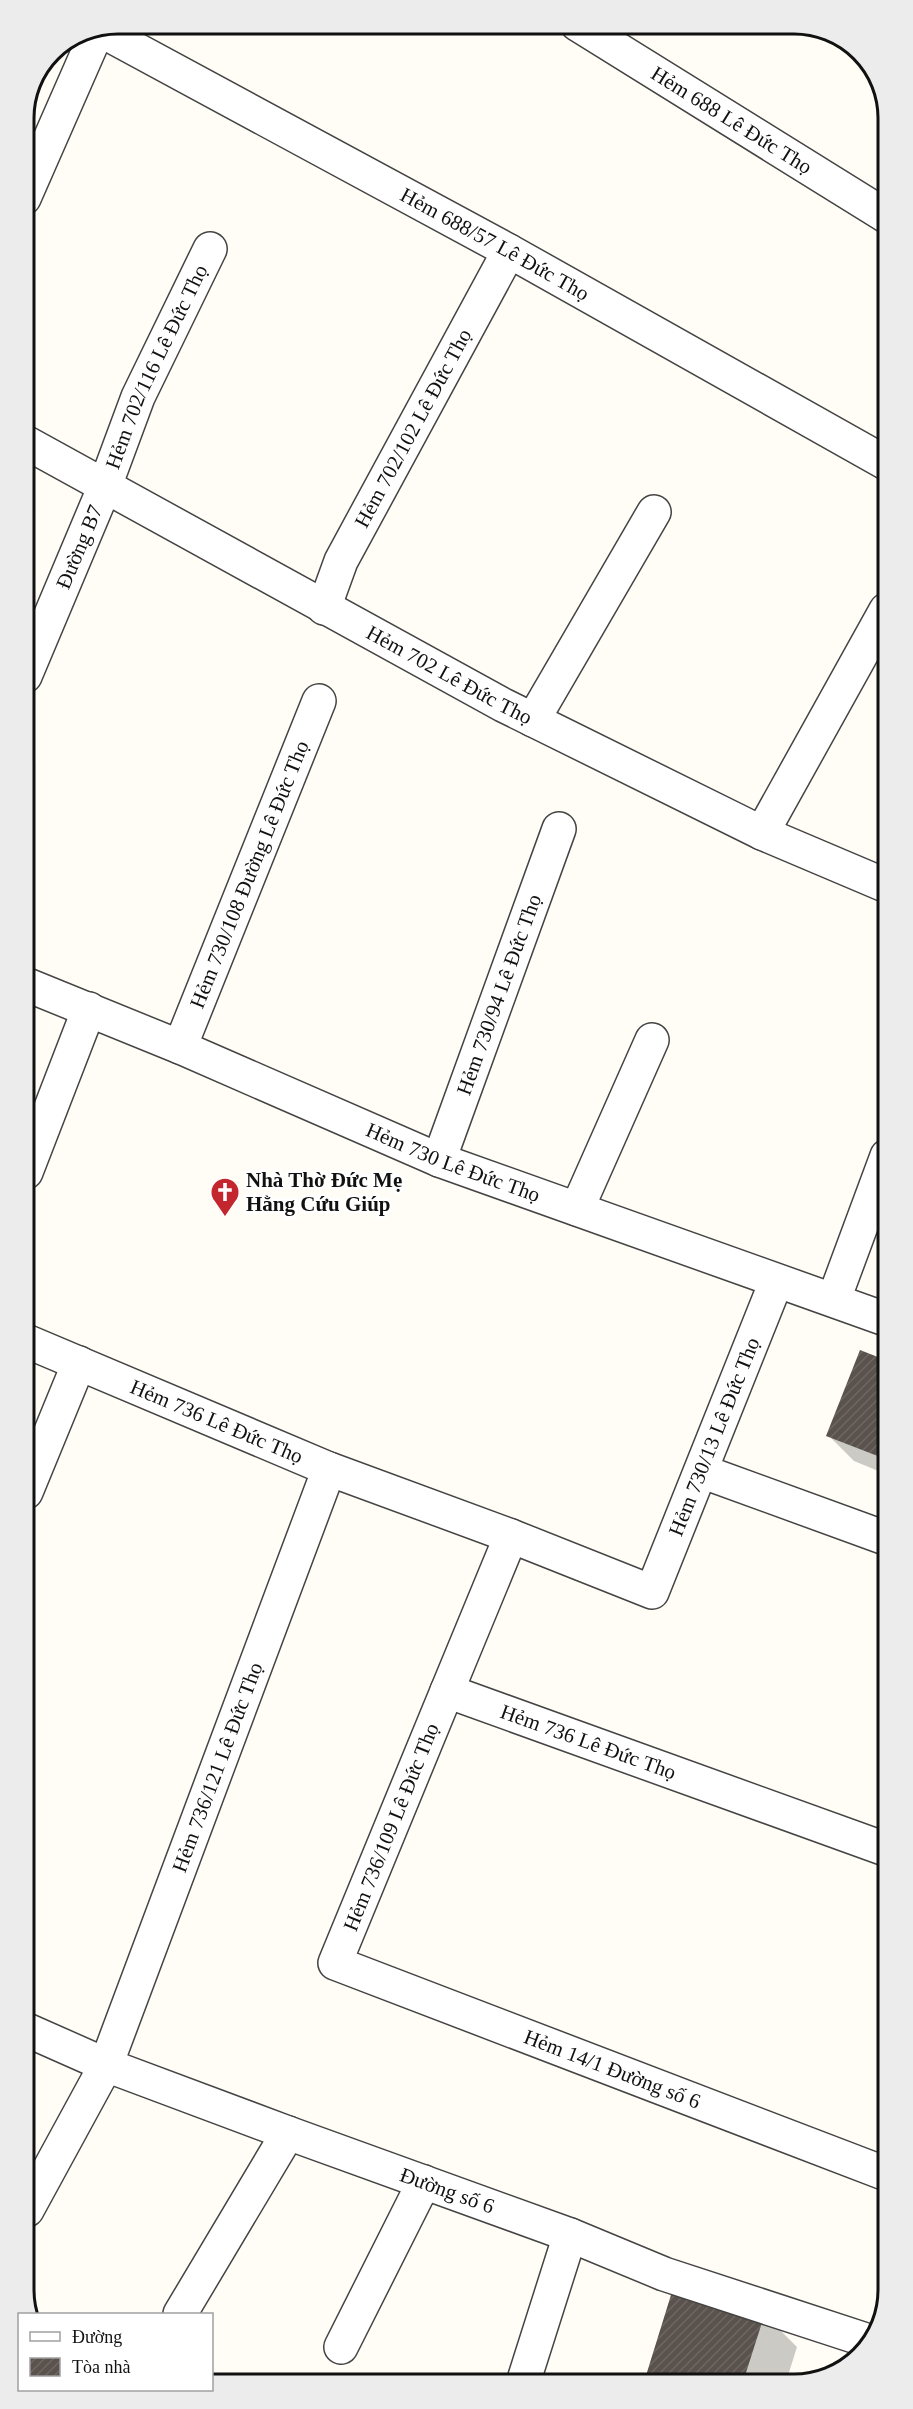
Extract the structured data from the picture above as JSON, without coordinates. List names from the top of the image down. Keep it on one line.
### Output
{"streets":{"street":["Hẻm 688 Lê Đức Thọ","Hẻm 688/57 Lê Đức Thọ","Hẻm 702/116 Lê Đức Thọ","Hẻm 702/102 Lê Đức Thọ","Đường B7","Hẻm 702 Lê Đức Thọ","Hẻm 730/108 Đường Lê Đức Thọ","Hẻm 730/94 Lê Đức Thọ","Hẻm 730 Lê Đức Thọ","Hẻm 736 Lê Đức Thọ","Hẻm 730/13 Lê Đức Thọ","Hẻm 736/121 Lê Đức Thọ","Hẻm 736/109 Lê Đức Thọ","Hẻm 14/1 Đường số 6","Đường số 6"]},"crossings":[["Hẻm 688/57 Lê Đức Thọ","Hẻm 702/102 Lê Đức Thọ"],["Hẻm 702/116 Lê Đức Thọ","Đường B7"],["Hẻm 702/116 Lê Đức Thọ","Hẻm 702 Lê Đức Thọ"],["Hẻm 702/102 Lê Đức Thọ","Hẻm 702 Lê Đức Thọ"],["Đường B7","Hẻm 702 Lê Đức Thọ"],["Hẻm 730/108 Đường Lê Đức Thọ","Hẻm 730 Lê Đức Thọ"],["Hẻm 730/94 Lê Đức Thọ","Hẻm 730 Lê Đức Thọ"],["Hẻm 730 Lê Đức Thọ","Hẻm 730/13 Lê Đức Thọ"],["Hẻm 736 Lê Đức Thọ","Hẻm 730/13 Lê Đức Thọ"],["Hẻm 736 Lê Đức Thọ","Hẻm 736/121 Lê Đức Thọ"],["Hẻm 736 Lê Đức Thọ","Hẻm 736/109 Lê Đức Thọ"],["Hẻm 736/121 Lê Đức Thọ","Đường số 6"],["Hẻm 736/109 Lê Đức Thọ","Hẻm 14/1 Đường số 6"]],"places":{"church":["Nhà Thờ Đức Mẹ Hằng Cứu Giúp"]},"legend":["Đường","Tòa nhà"]}
